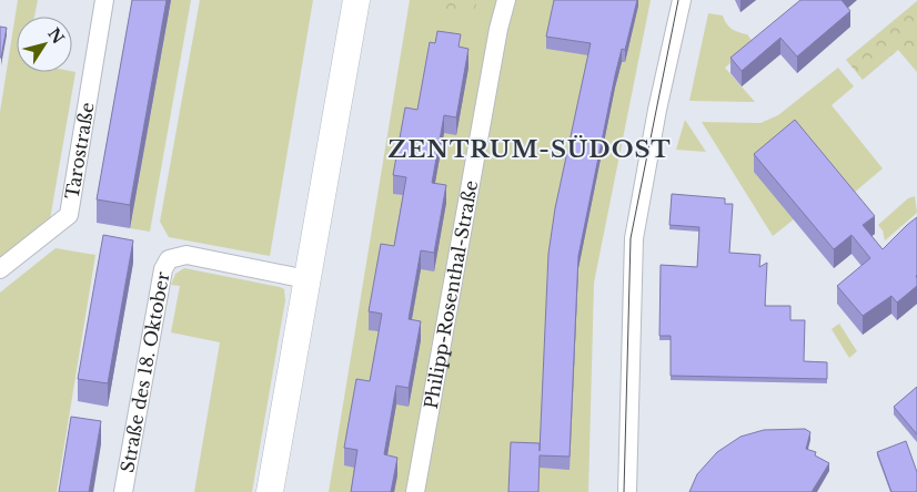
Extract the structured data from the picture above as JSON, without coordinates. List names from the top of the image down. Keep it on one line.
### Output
{"streets":{"street":["Tarostraße","Philipp-Rosenthal-Straße","Straße des 18. Oktober"]},"districts":["ZENTRUM-SÜDOST"],"north":"top right"}
